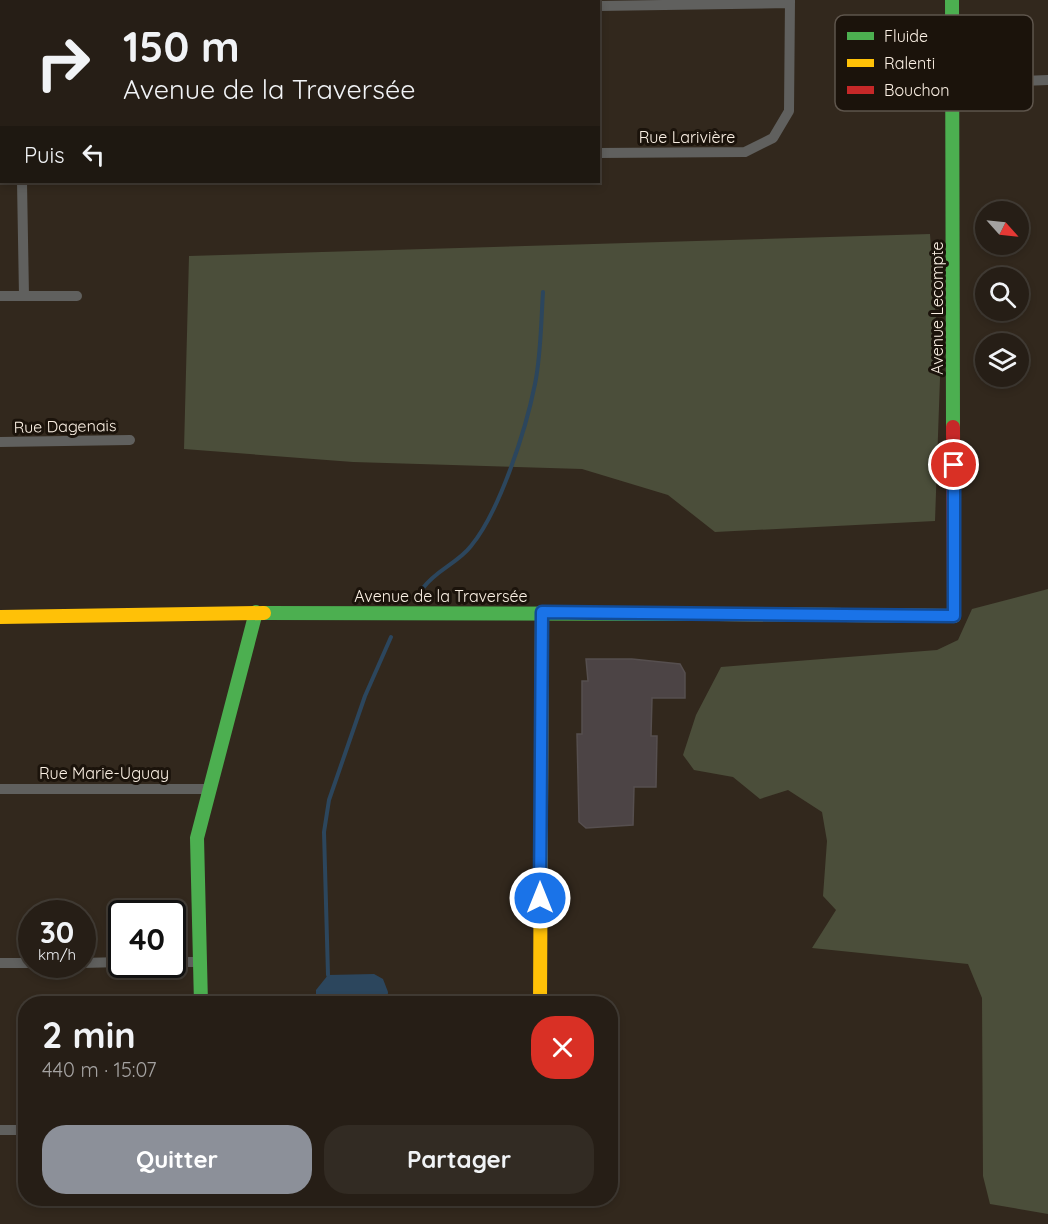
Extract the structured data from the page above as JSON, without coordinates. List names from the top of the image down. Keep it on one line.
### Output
{"streets":{"street":["Rue Larivière","Avenue Lecompte","Rue Dagenais","Avenue de la Traversée","Rue Marie-Uguay"]},"crossings":[["Avenue Lecompte","Avenue de la Traversée"]],"legend":["Fluide","Ralenti","Bouchon"],"north":"bottom right","page":{"turn":["150 m","Avenue de la Traversée"],"then":"Puis","speed":"30 km/h","limit":"40","heading":["2 min","440 m · 15:07"],"buttons":["Quitter","Partager"]}}
